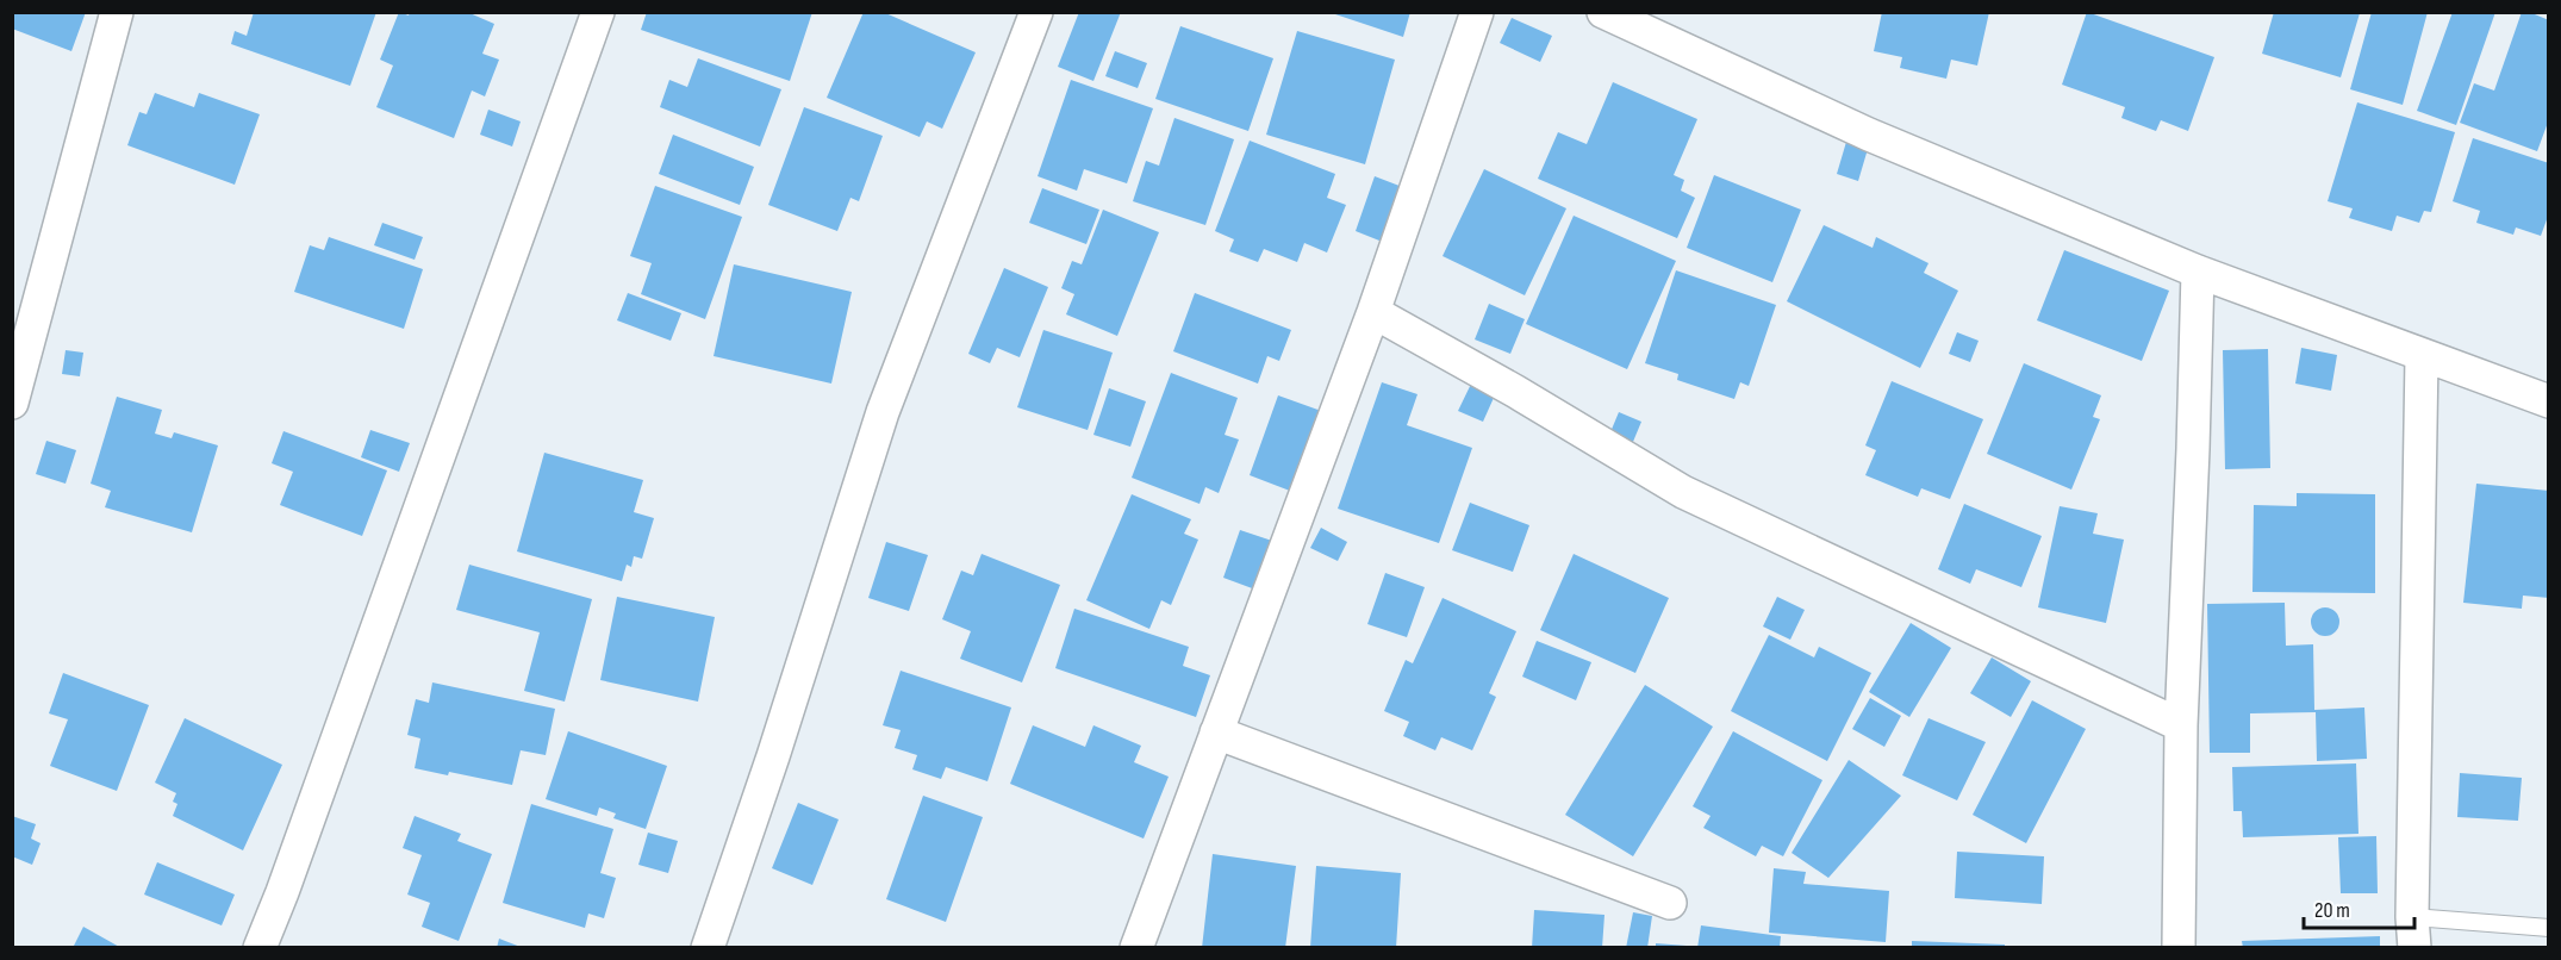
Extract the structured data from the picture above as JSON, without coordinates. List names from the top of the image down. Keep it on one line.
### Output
{"scale_bar":"20 m"}
